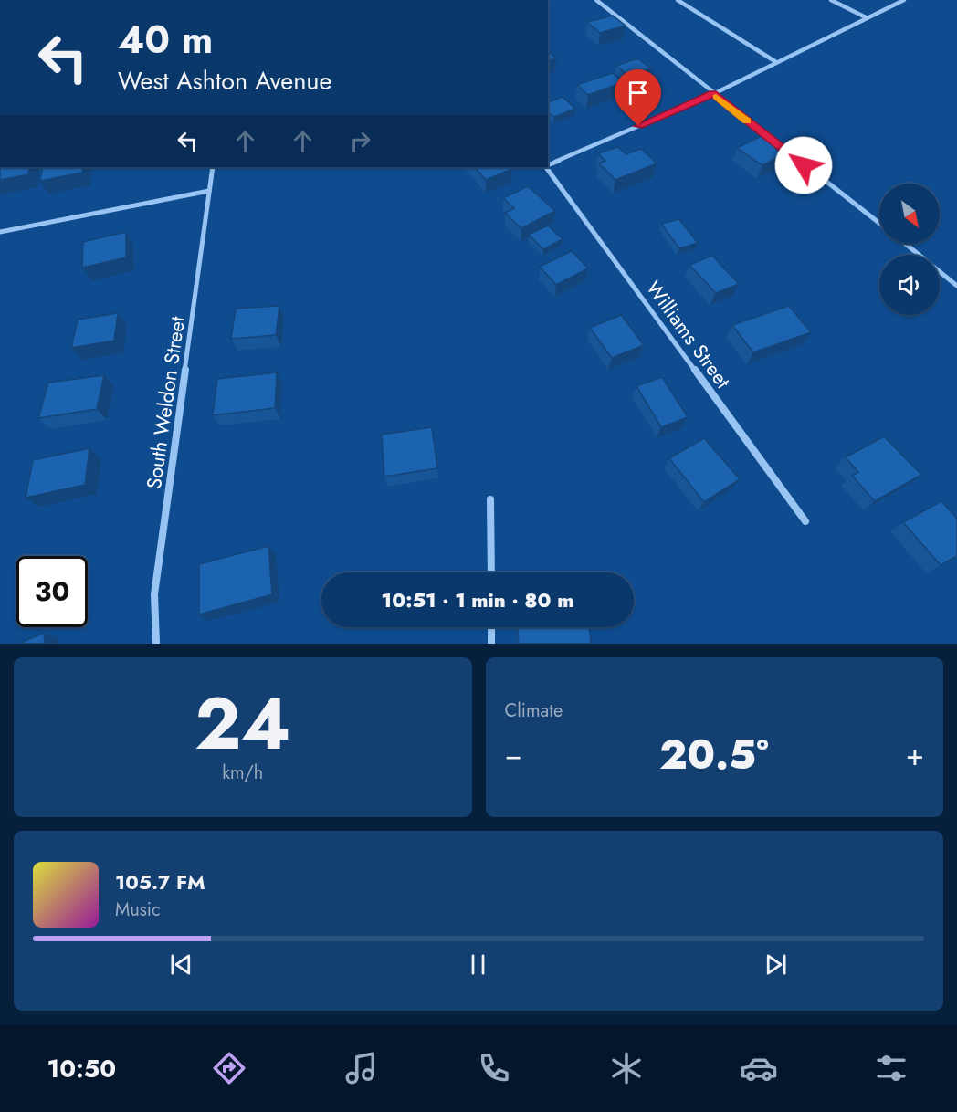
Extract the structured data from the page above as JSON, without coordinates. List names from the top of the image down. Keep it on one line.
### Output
{"streets":{"street":["Williams Street","South Weldon Street"]},"north":"bottom right","page":{"turn":["40 m","West Ashton Avenue"],"limit":"30","trip":"10:51 · 1 min · 80 m","tile":[["24","km/h"],"Climate"],"heat":["−","20.5°","+"],"song":["105.7 FM","Music"],"tabs":"10:50"}}
